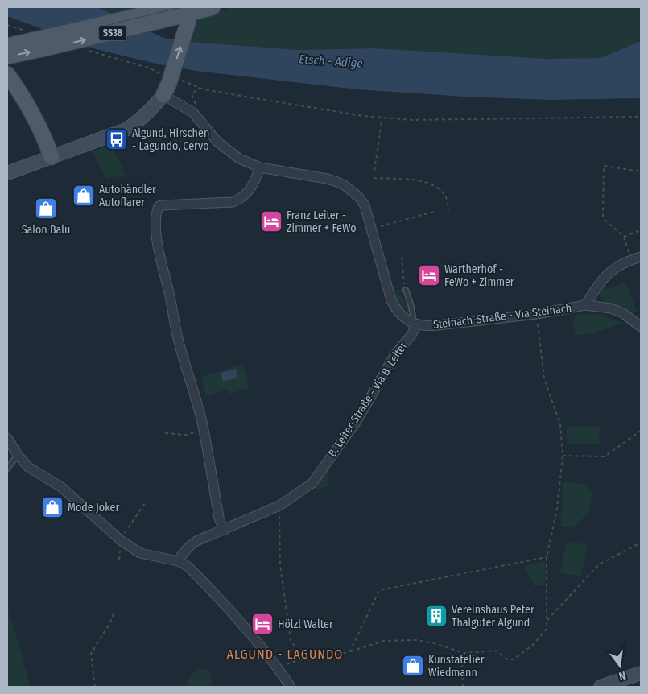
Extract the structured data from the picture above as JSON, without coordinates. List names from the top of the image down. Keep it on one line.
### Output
{"streets":{"main road":["SS38"],"street":["Steinach-Straße - Via Steinach","B. Leiter-Straße - Via B. Leiter"]},"crossings":[["Steinach-Straße - Via Steinach","B. Leiter-Straße - Via B. Leiter"]],"districts":["ALGUND - LAGUNDO"],"water":["Etsch - Adige"],"places":{"bus stop":["Algund, Hirschen - Lagundo, Cervo"],"shop":["Autohändler Autoflarer","Salon Balu","Mode Joker","Kunstatelier Wiedmann"],"hotel":["Franz Leiter - Zimmer + FeWo","Wartherhof - FeWo + Zimmer","Hölzl Walter"],"building":["Vereinshaus Peter Thalguter Algund"]},"north":"bottom"}
